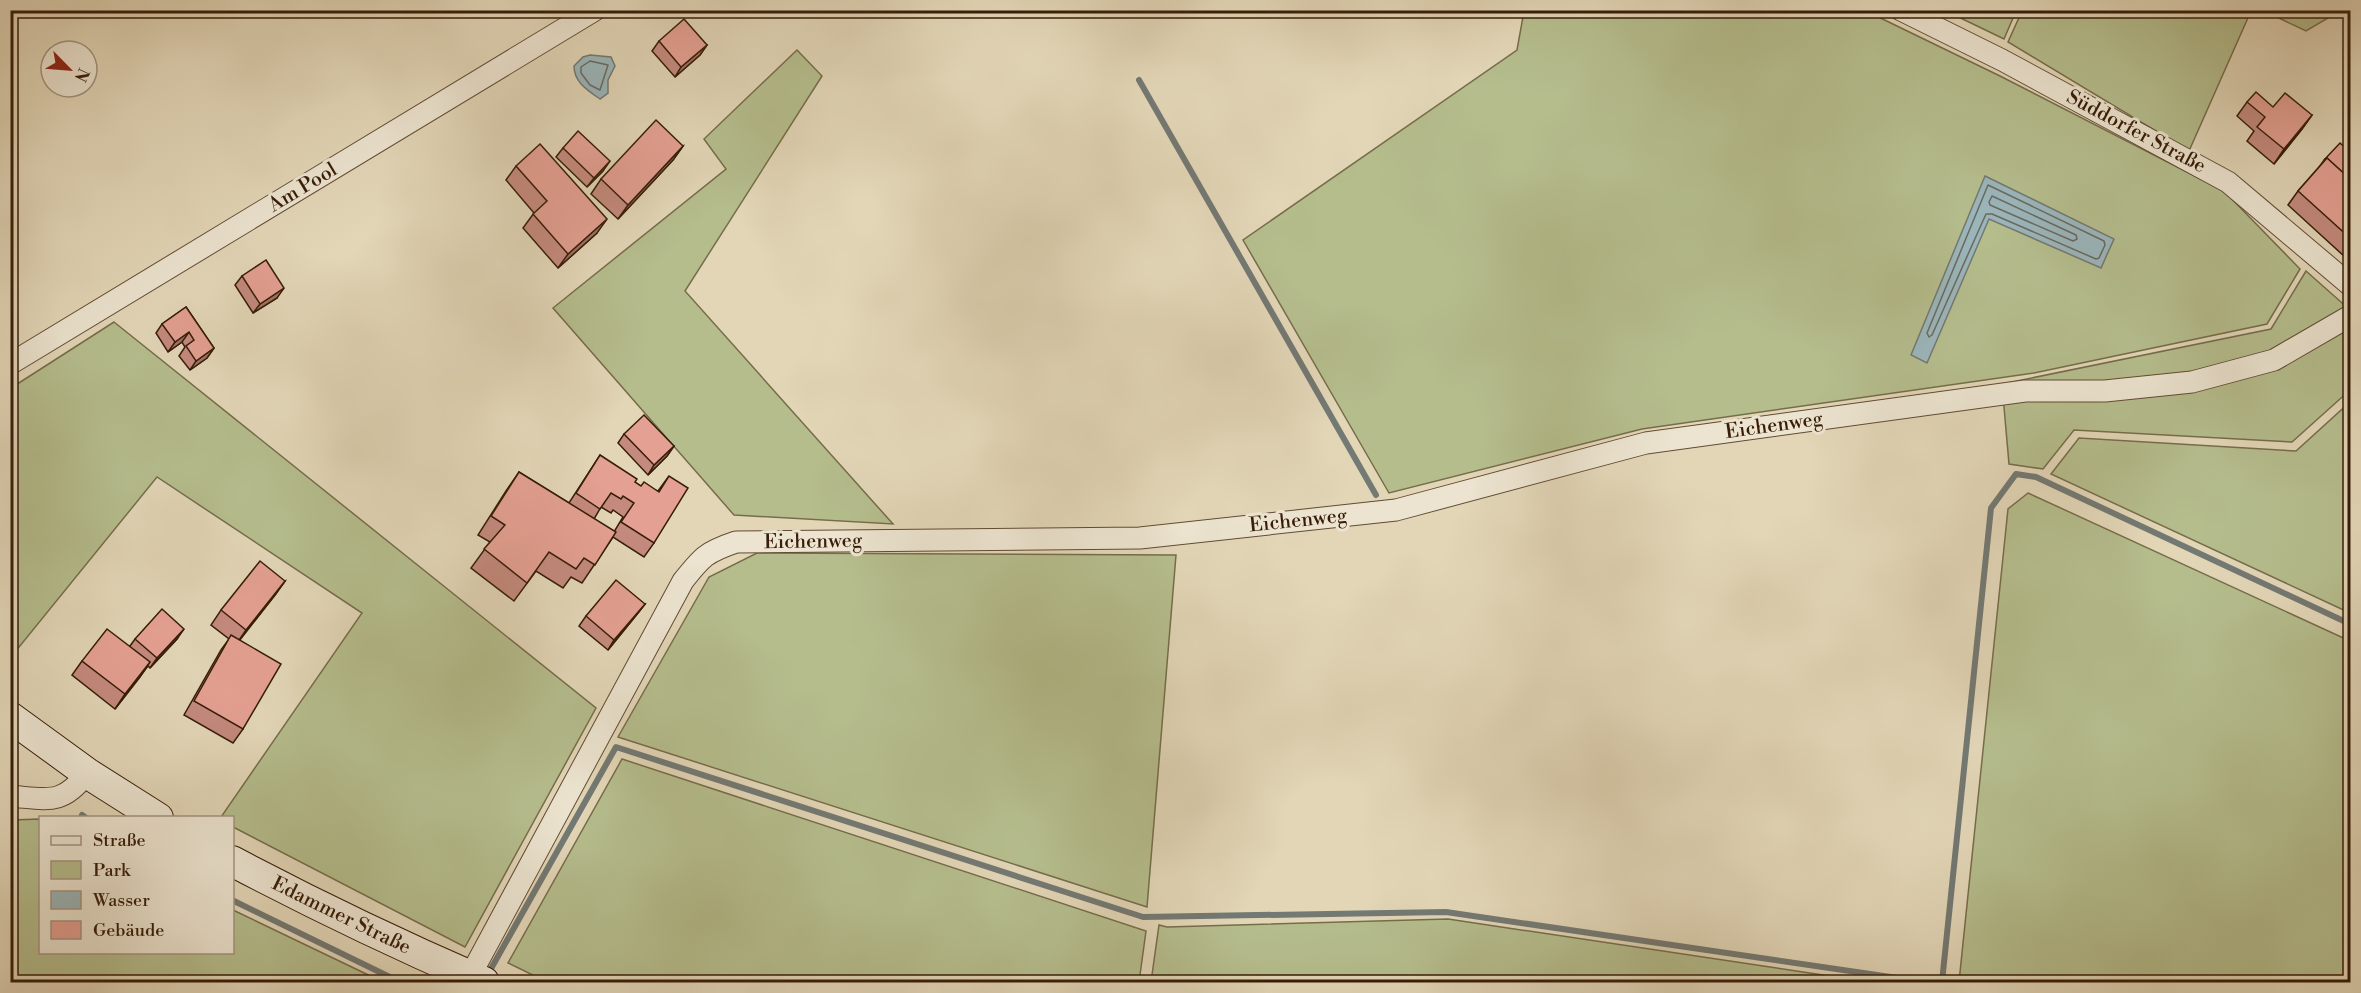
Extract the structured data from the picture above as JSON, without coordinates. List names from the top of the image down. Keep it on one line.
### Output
{"streets":{"main road":["Edammer Straße"],"street":["Süddorfer Straße","Am Pool","Eichenweg"]},"crossings":[["Eichenweg","Edammer Straße"]],"legend":["Straße","Park","Wasser","Gebäude"],"north":"bottom right"}
